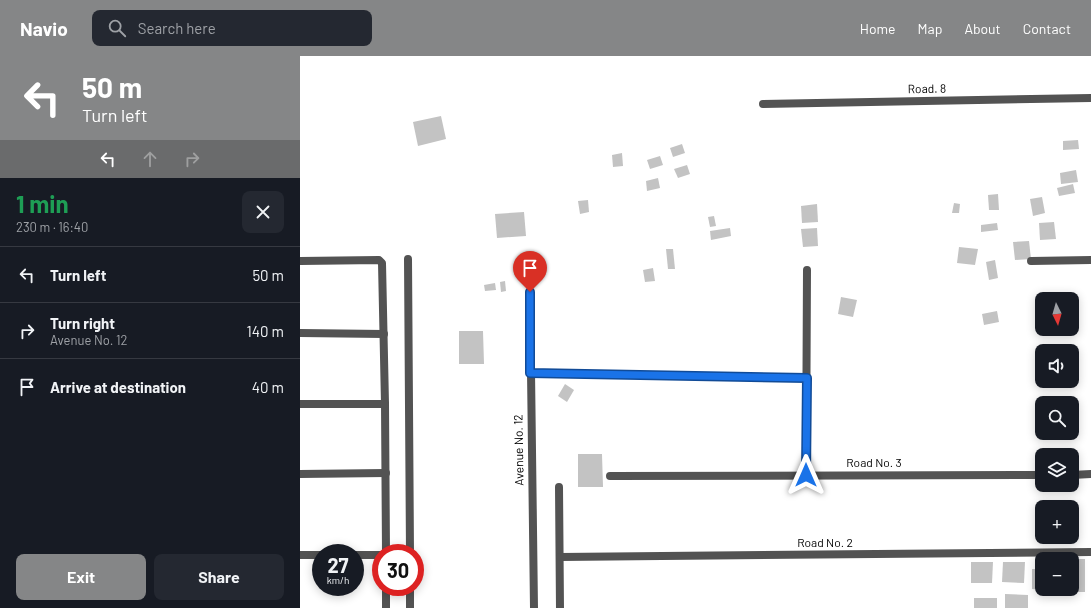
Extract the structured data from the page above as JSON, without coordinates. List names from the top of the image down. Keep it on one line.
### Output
{"streets":{"street":["Road. 8","Avenue No. 12","Road No. 3","Road No. 2"]},"north":"bottom","page":{"header":"Navio","search":"Search here","nav":["Home","Map","About","Contact"],"turn":["50 m","Turn left"],"heading":["1 min","230 m · 16:40"],"list":[{"name":"Turn left","value":"50 m"},{"name":"Turn right","note":"Avenue No. 12","value":"140 m"},{"name":"Arrive at destination","value":"40 m"}],"map_buttons":["+","−"],"speed":"27 km/h","limit":"30","buttons":["Exit","Share"]}}
